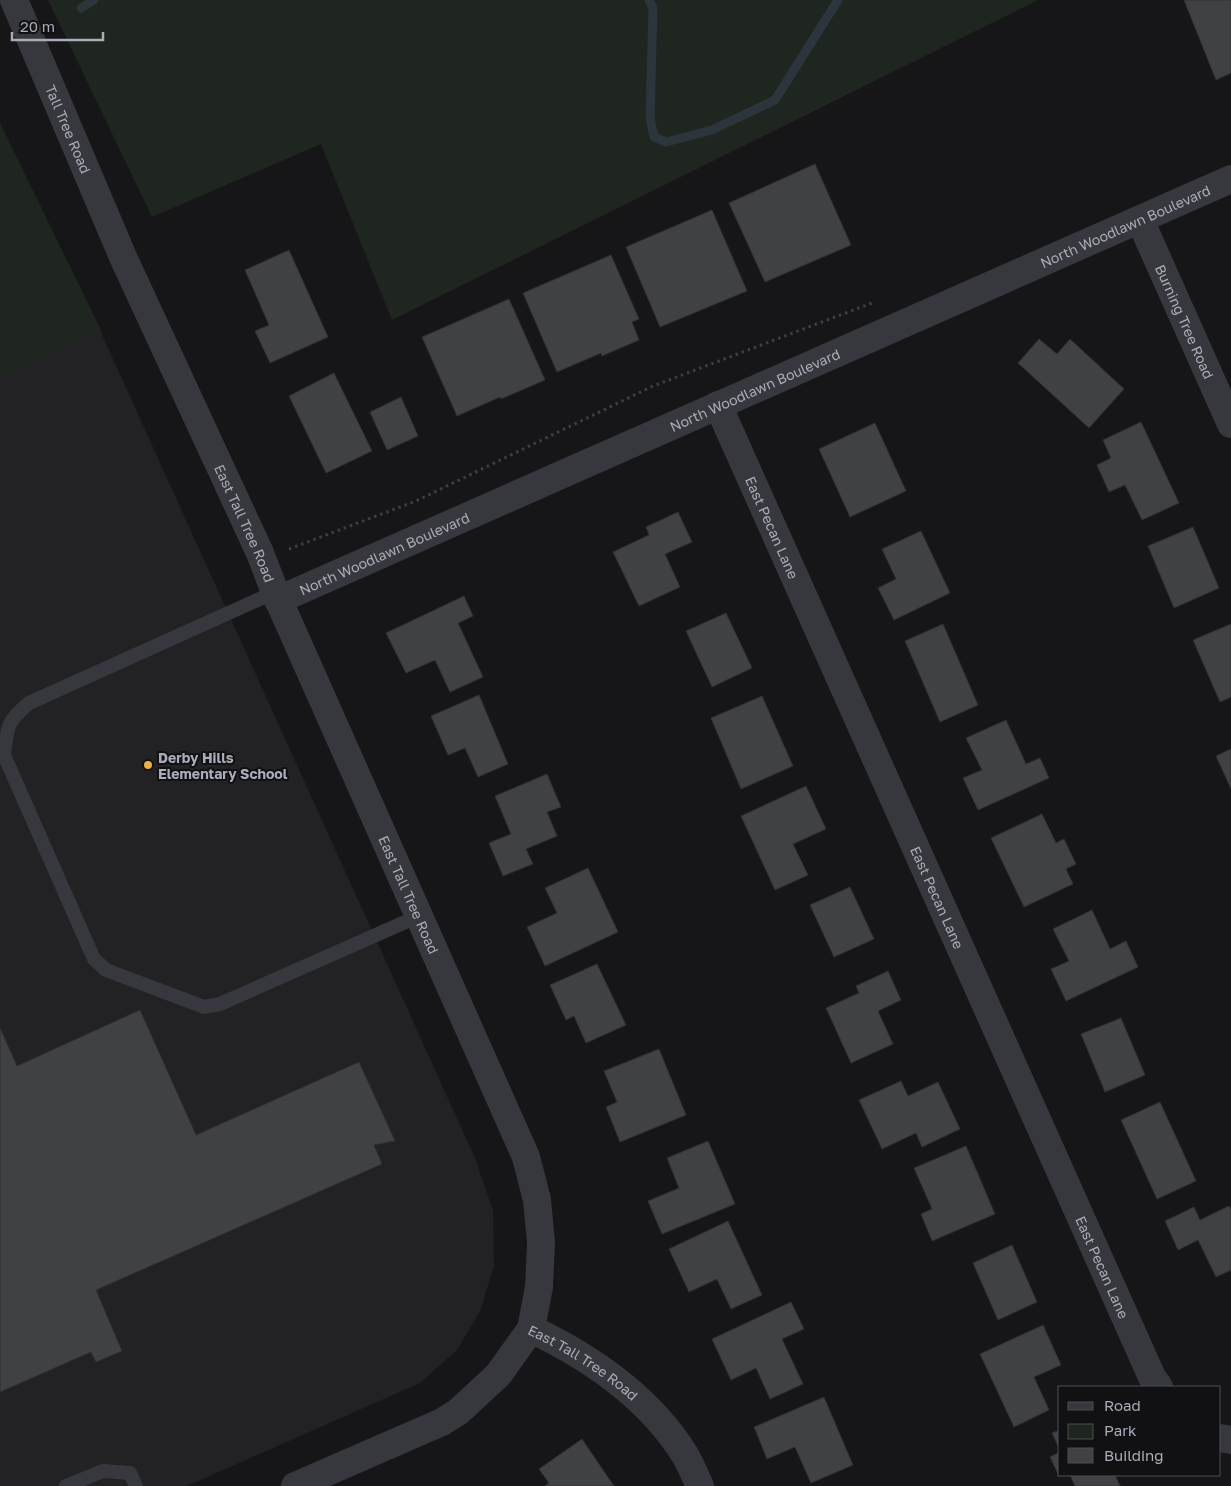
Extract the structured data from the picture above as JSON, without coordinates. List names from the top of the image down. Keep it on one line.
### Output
{"streets":{"street":["Tall Tree Road","North Woodlawn Boulevard","Burning Tree Road","East Tall Tree Road","East Pecan Lane"]},"crossings":[["Tall Tree Road","East Tall Tree Road"],["North Woodlawn Boulevard","Burning Tree Road"],["North Woodlawn Boulevard","East Tall Tree Road"],["North Woodlawn Boulevard","East Pecan Lane"]],"places":["Derby Hills Elementary School"],"legend":["Road","Park","Building"],"scale_bar":"20 m"}
